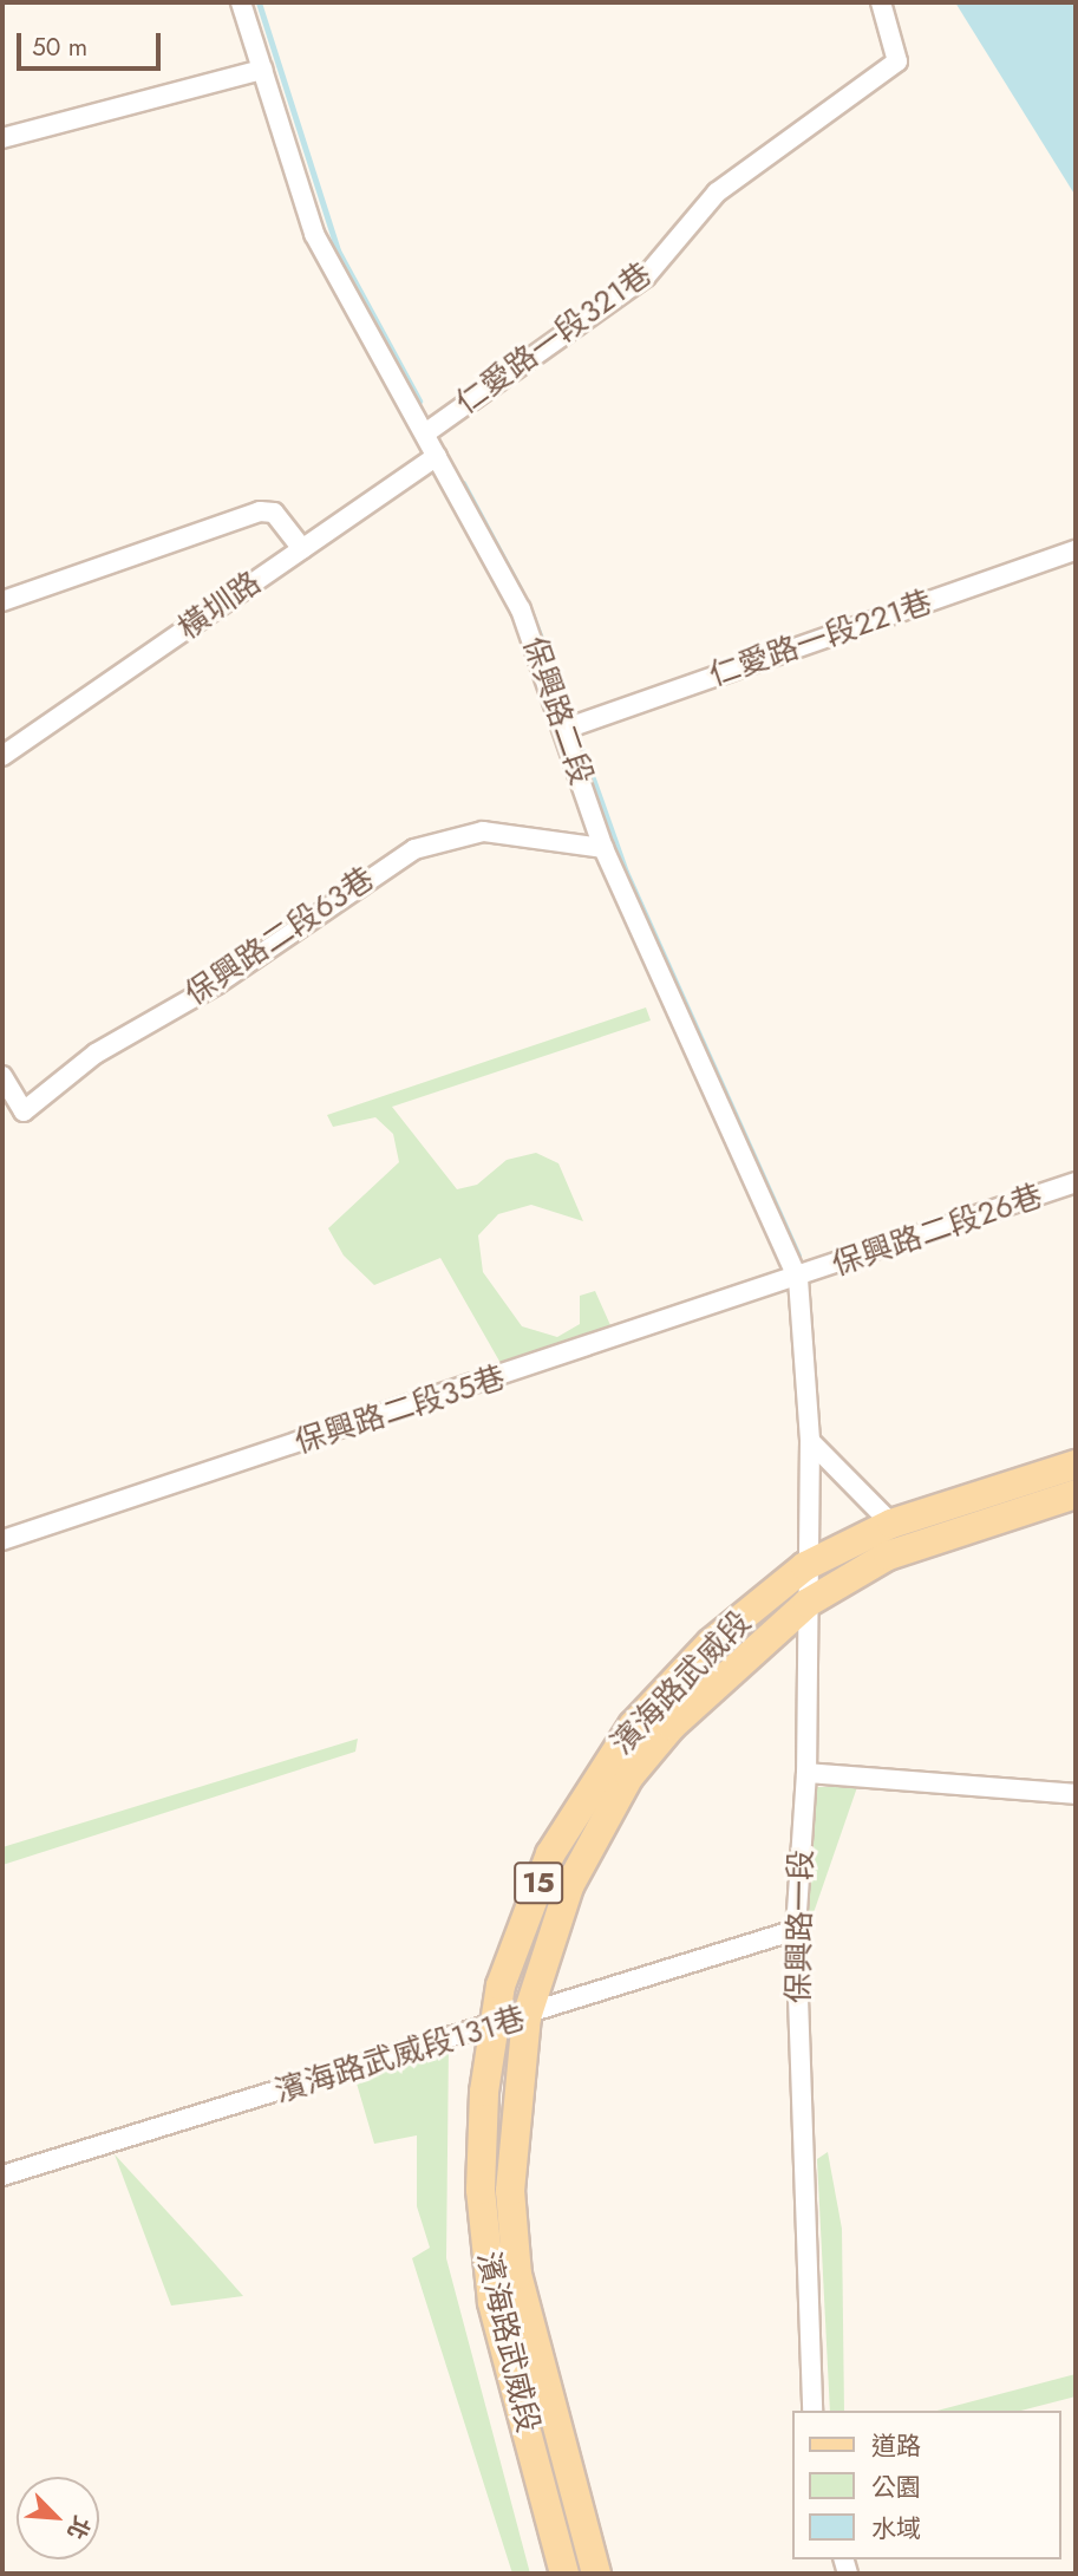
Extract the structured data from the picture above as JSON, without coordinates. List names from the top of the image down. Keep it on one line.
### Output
{"streets":{"main road":["濱海路武威段","15"],"street":["仁愛路一段321巷","橫圳路","仁愛路一段221巷","保興路二段","保興路二段63巷","保興路二段26巷","保興路二段35巷","保興路一段","濱海路武威段131巷"]},"crossings":[["仁愛路一段321巷","保興路二段"],["橫圳路","保興路二段"],["仁愛路一段221巷","保興路二段"],["保興路二段","保興路二段63巷"],["保興路二段","保興路二段26巷"],["保興路二段","保興路二段35巷"],["保興路二段","保興路一段"],["保興路二段26巷","保興路二段35巷"],["濱海路武威段","保興路一段"],["濱海路武威段","濱海路武威段131巷"],["保興路一段","濱海路武威段131巷"]],"legend":["道路","公園","水域"],"scale_bar":"50 m","north":"bottom right"}
